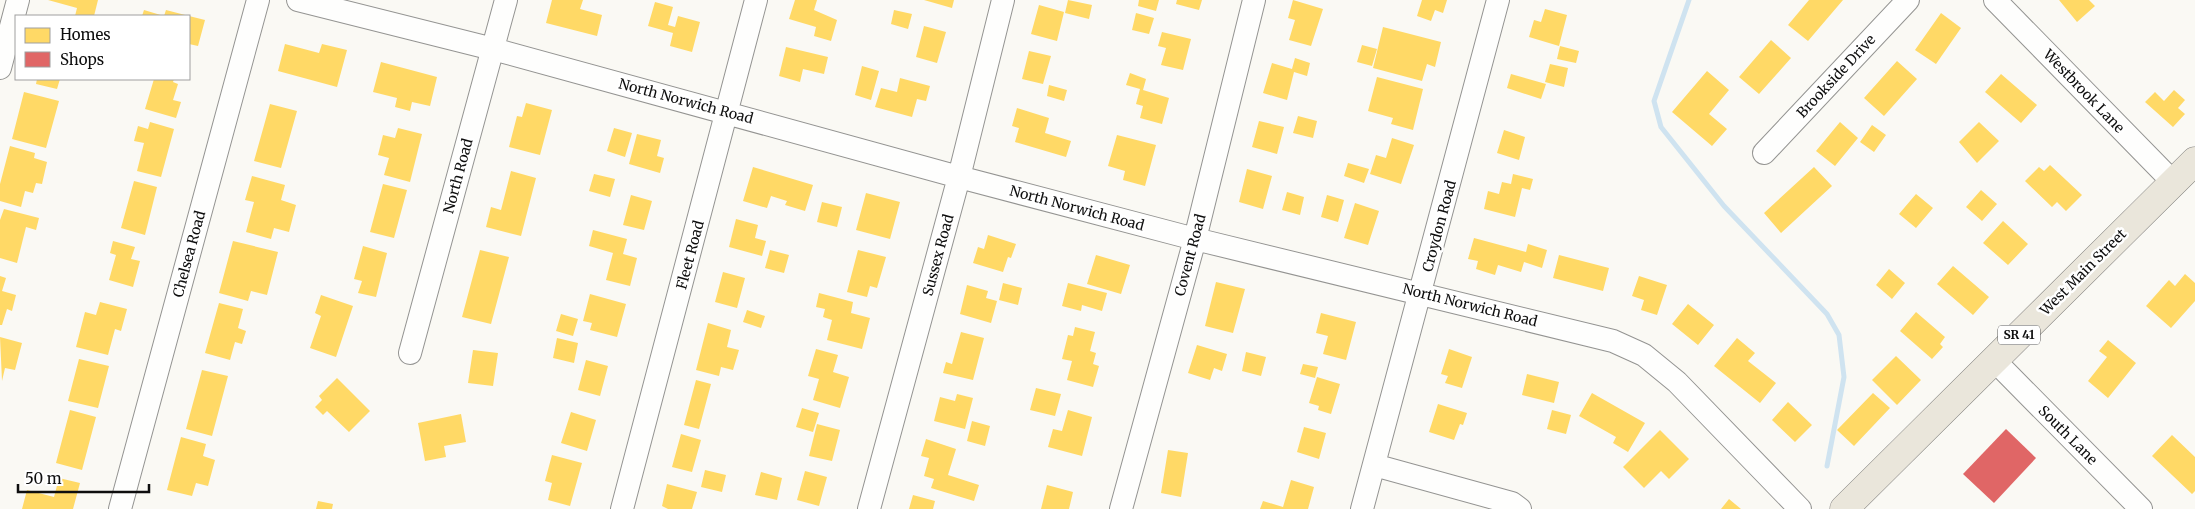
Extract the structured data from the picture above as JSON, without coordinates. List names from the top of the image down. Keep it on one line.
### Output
{"streets":{"main road":["West Main Street","SR 41"],"street":["Brookside Drive","Westbrook Lane","North Norwich Road","North Road","Croydon Road","Chelsea Road","Fleet Road","Sussex Road","Covent Road","South Lane"]},"crossings":[["Westbrook Lane","West Main Street"],["North Norwich Road","North Road"],["North Norwich Road","Croydon Road"],["North Norwich Road","Fleet Road"],["North Norwich Road","Sussex Road"],["North Norwich Road","Covent Road"],["West Main Street","South Lane"]],"legend":["Homes","Shops"],"scale_bar":"50 m"}
